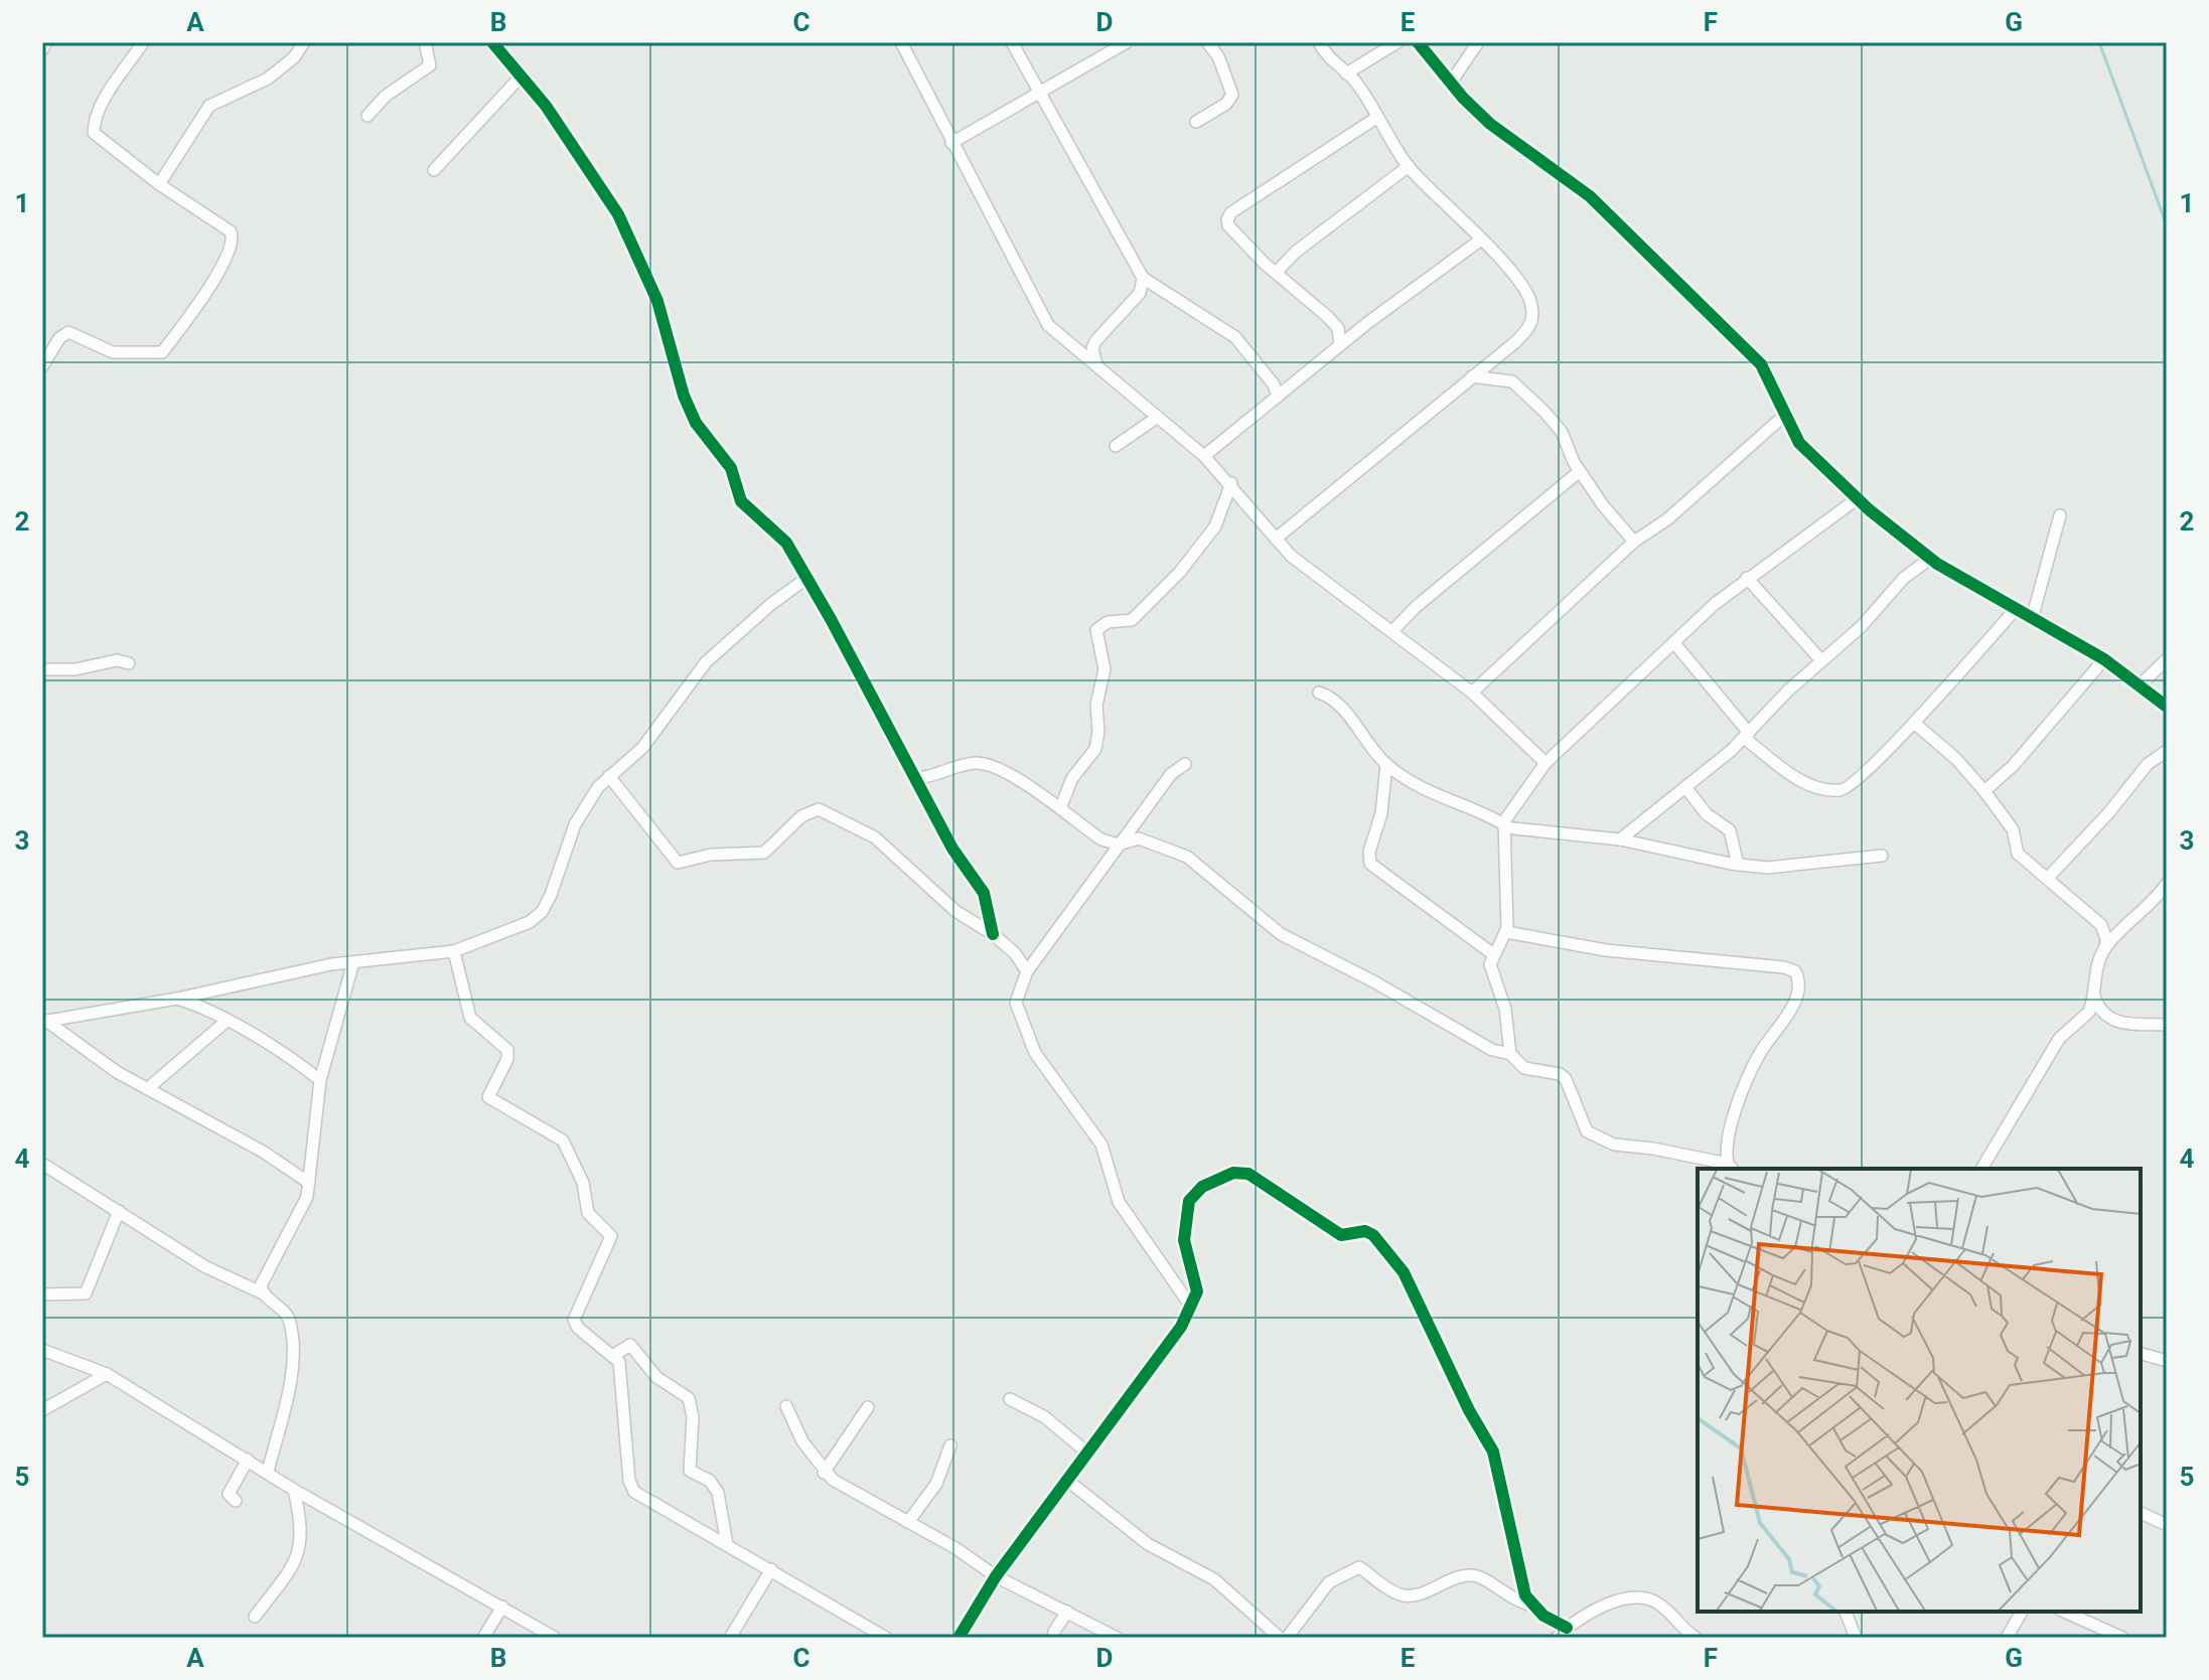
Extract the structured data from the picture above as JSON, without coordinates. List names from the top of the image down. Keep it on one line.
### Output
{"grid":{"columns":["A","B","C","D","E","F","G"],"rows":["1","2","3","4","5"]}}
